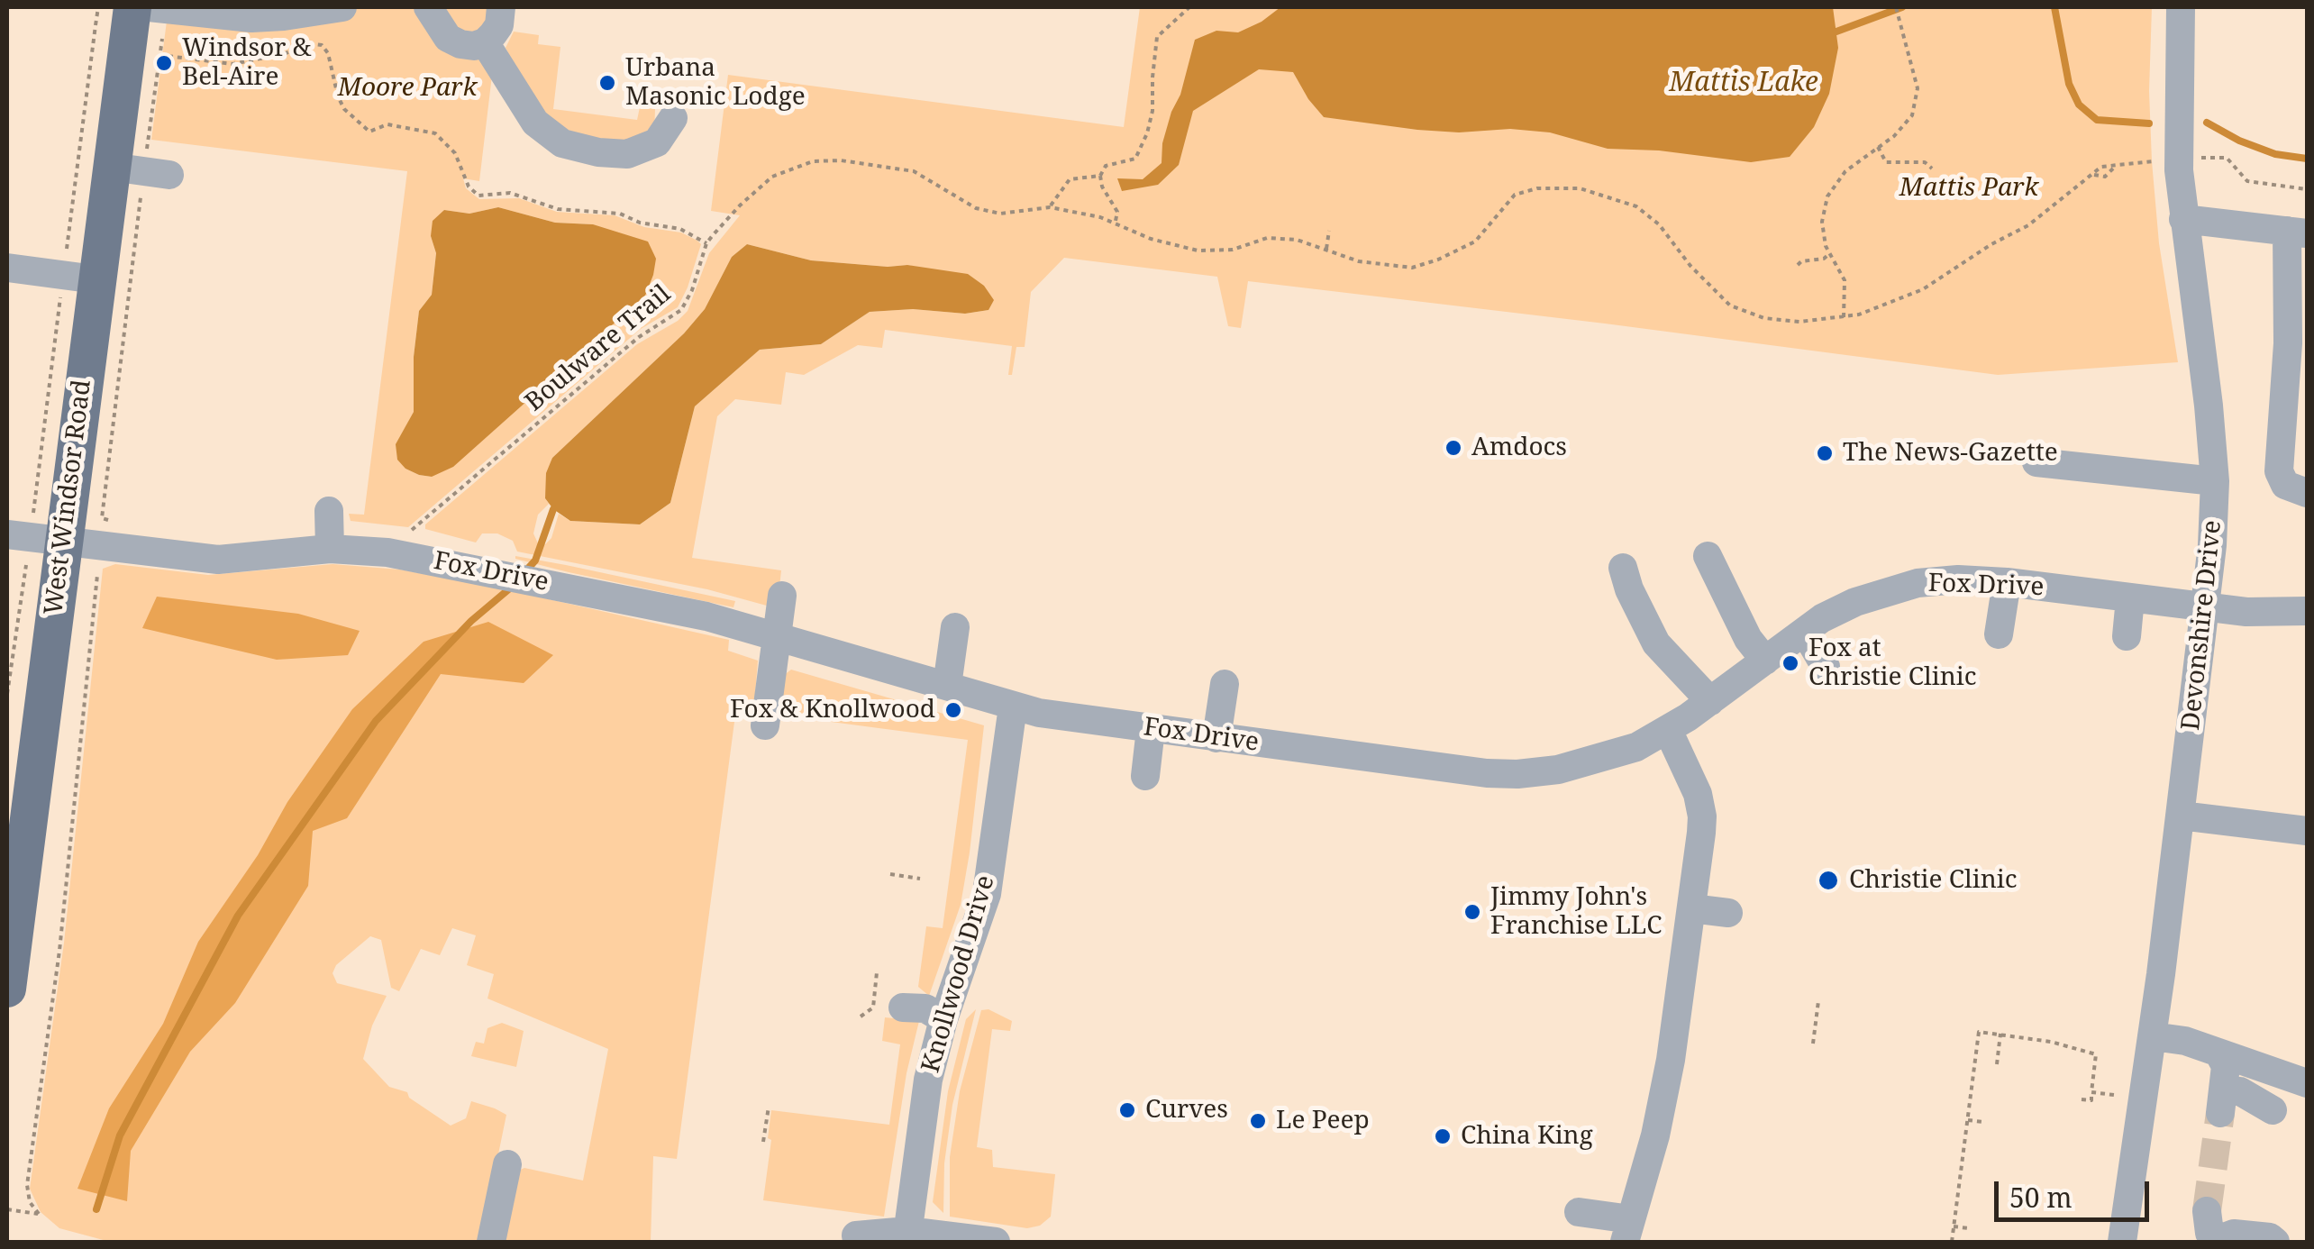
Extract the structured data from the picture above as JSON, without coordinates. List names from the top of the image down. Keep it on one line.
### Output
{"streets":{"main road":["West Windsor Road"],"street":["Fox Drive","Devonshire Drive","Knollwood Drive"],"path":["Boulware Trail"]},"crossings":[["West Windsor Road","Fox Drive"],["Fox Drive","Devonshire Drive"],["Fox Drive","Knollwood Drive"]],"water":["Mattis Lake"],"parks":["Moore Park","Mattis Park"],"places":["Windsor & Bel-Aire","Urbana Masonic Lodge","Amdocs","The News-Gazette","Fox at Christie Clinic","Fox & Knollwood","Christie Clinic","Jimmy John's Franchise LLC","Curves","Le Peep","China King"],"scale_bar":"50 m"}
